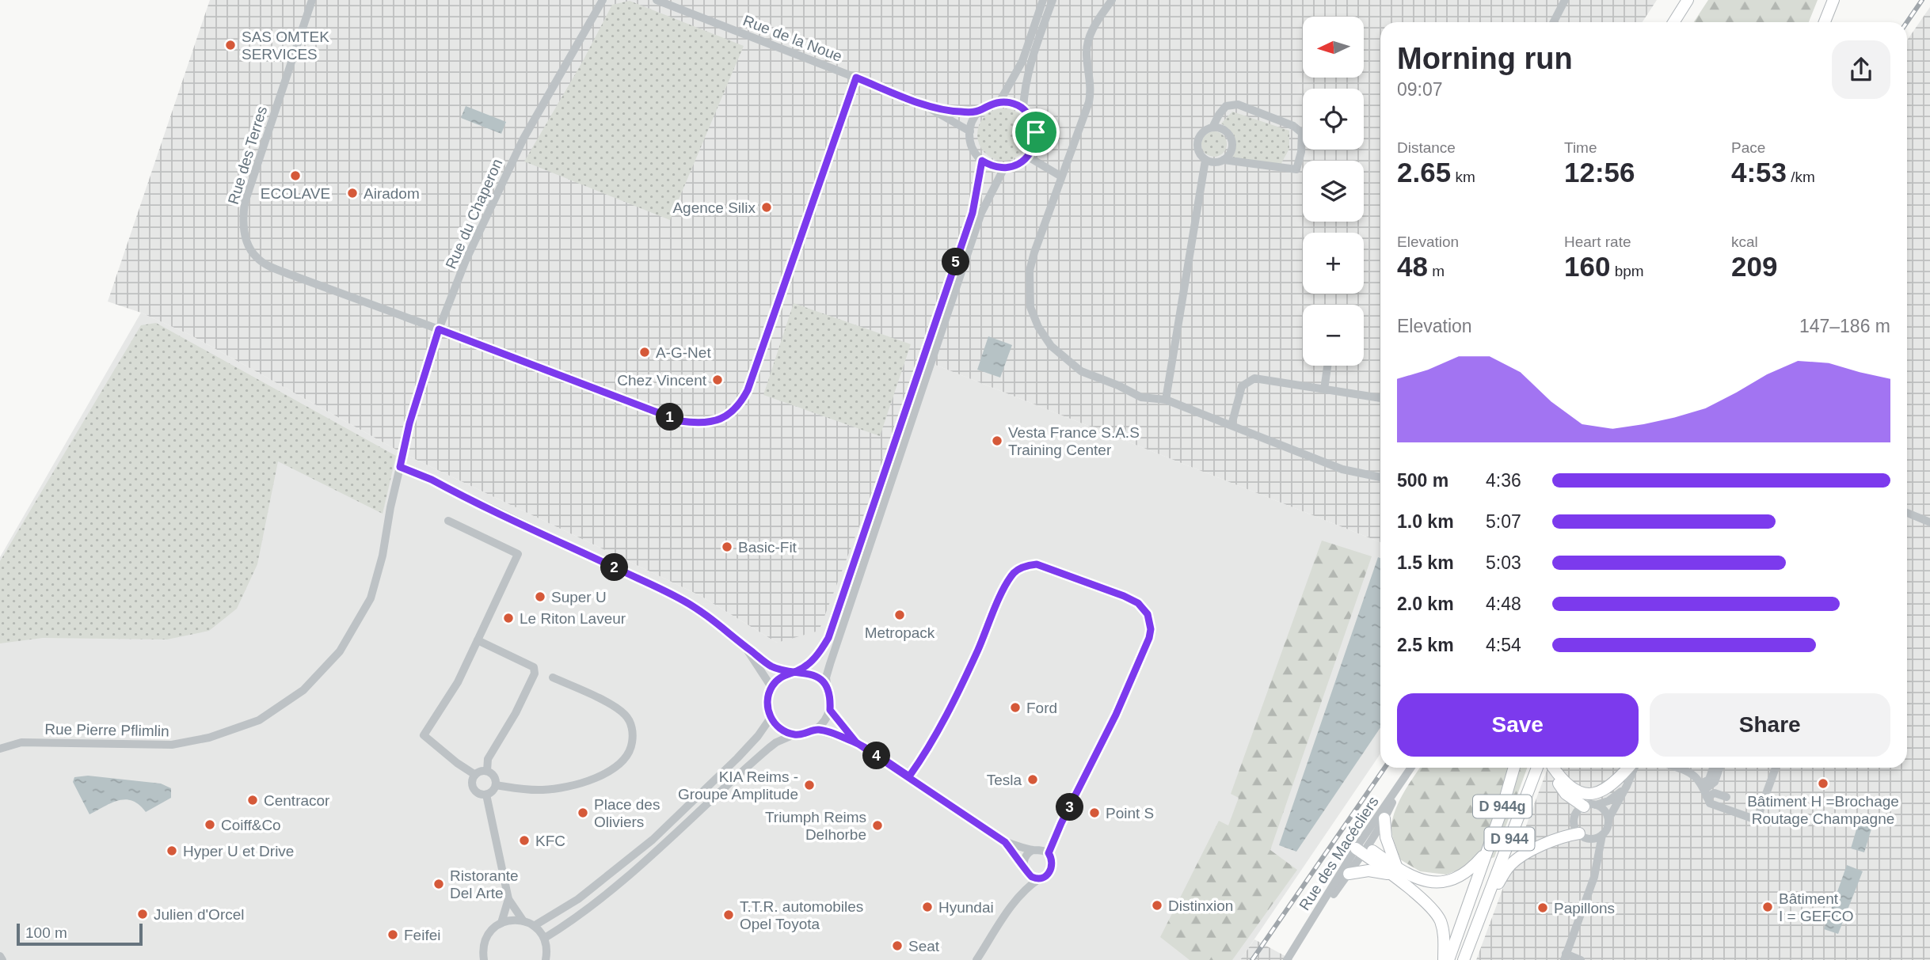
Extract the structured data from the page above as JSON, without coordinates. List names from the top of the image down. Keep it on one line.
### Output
{"streets":{"main road":["D 944g","D 944"],"street":["Rue de la Noue","Rue des Terres","Rue du Chaperon","Rue Pierre Pflimlin","Rue des Macécliers"]},"crossings":[["Rue de la Noue","Rue des Terres"],["Rue des Terres","Rue du Chaperon"],["Rue du Chaperon","Rue Pierre Pflimlin"],["D 944g","D 944"]],"places":["SAS OMTEK SERVICES","ECOLAVE","Airadom","Agence Silix","A-G-Net","Chez Vincent","Vesta France S.A.S Training Center","Basic-Fit","Super U","Metropack","Le Riton Laveur","Ford","Tesla","Bâtiment H =Brochage Routage Champagne","KIA Reims - Groupe Amplitude","Centracor","Place des Oliviers","Point S","Coiff&Co","Triumph Reims Delhorbe","KFC","Hyper U et Drive","Ristorante Del Arte","Distinxion","Hyundai","Bâtiment I = GEFCO","Papillons","Julien d'Orcel","T.T.R. automobiles Opel Toyota","Feifei","Seat"],"scale_bar":"100 m","north":"left","page":{"map_buttons":["+","−"],"heading":["Morning run","09:07"],"stats":[["Distance","2.65 km"],["Time","12:56"],["Pace","4:53 /km"],["Elevation","48 m"],["Heart rate","160 bpm"],["kcal","209"]],"pins":["5","1","2","4","3"],"chart":["Elevation","147–186 m"],"list":[{"name":"500 m","note":"4:36"},{"name":"1.0 km","note":"5:07"},{"name":"1.5 km","note":"5:03"},{"name":"2.0 km","note":"4:48"},{"name":"2.5 km","note":"4:54"}],"buttons":["Save","Share"],"scale":"100 m"}}
